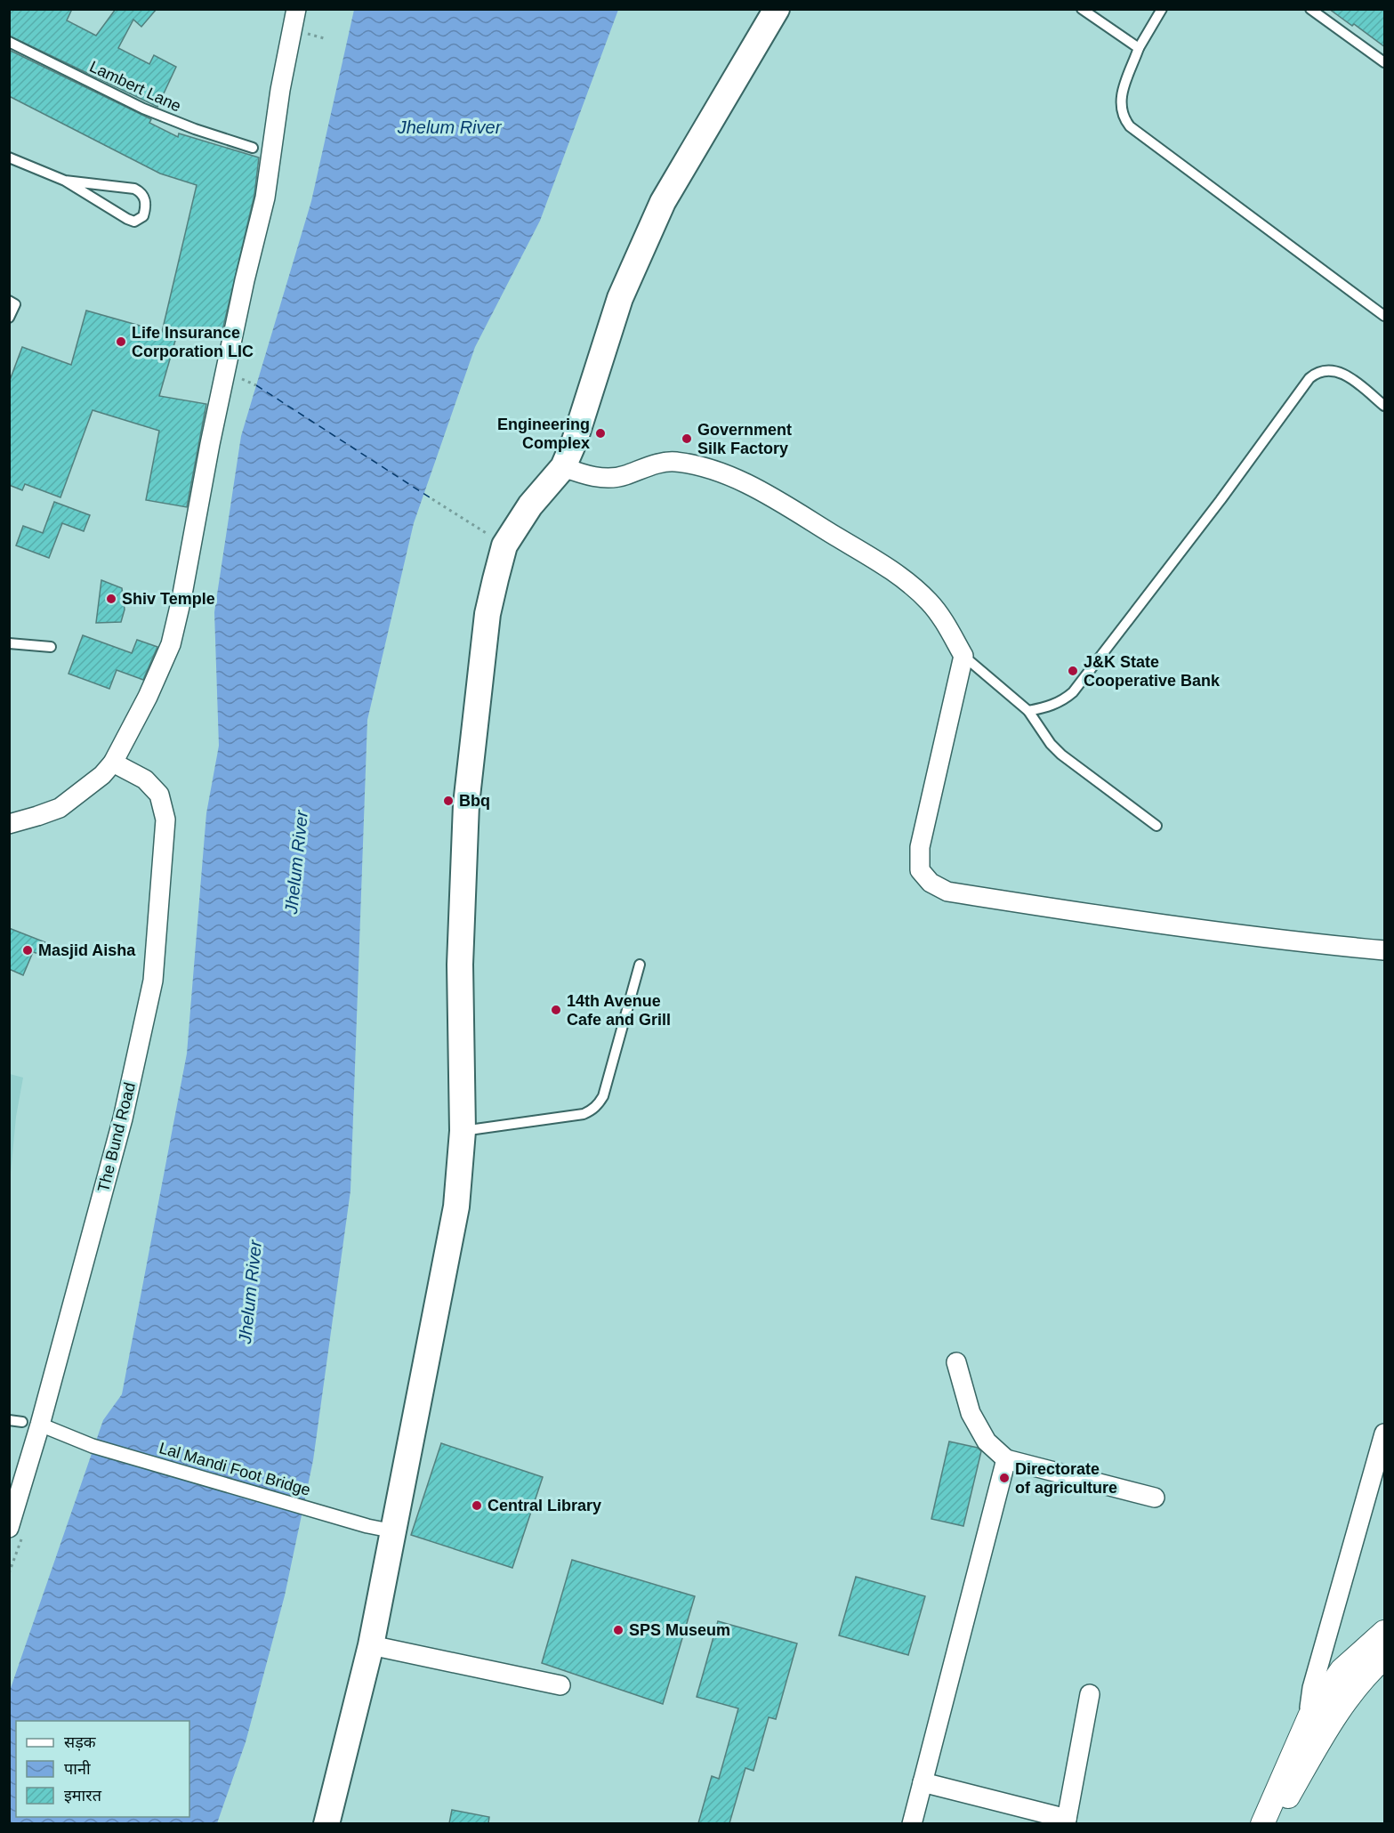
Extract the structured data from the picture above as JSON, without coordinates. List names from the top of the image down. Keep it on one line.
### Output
{"streets":{"street":["The Bund Road","Lal Mandi Foot Bridge"],"lane":["Lambert Lane"]},"crossings":[["The Bund Road","Lal Mandi Foot Bridge"]],"water":["Jhelum River"],"places":["Life Insurance Corporation LIC","Engineering Complex","Government Silk Factory","Shiv Temple","J&K State Cooperative Bank","Bbq","Masjid Aisha","14th Avenue Cafe and Grill","Directorate of agriculture","Central Library","SPS Museum"],"legend":["सड़क","पानी","इमारत"]}
